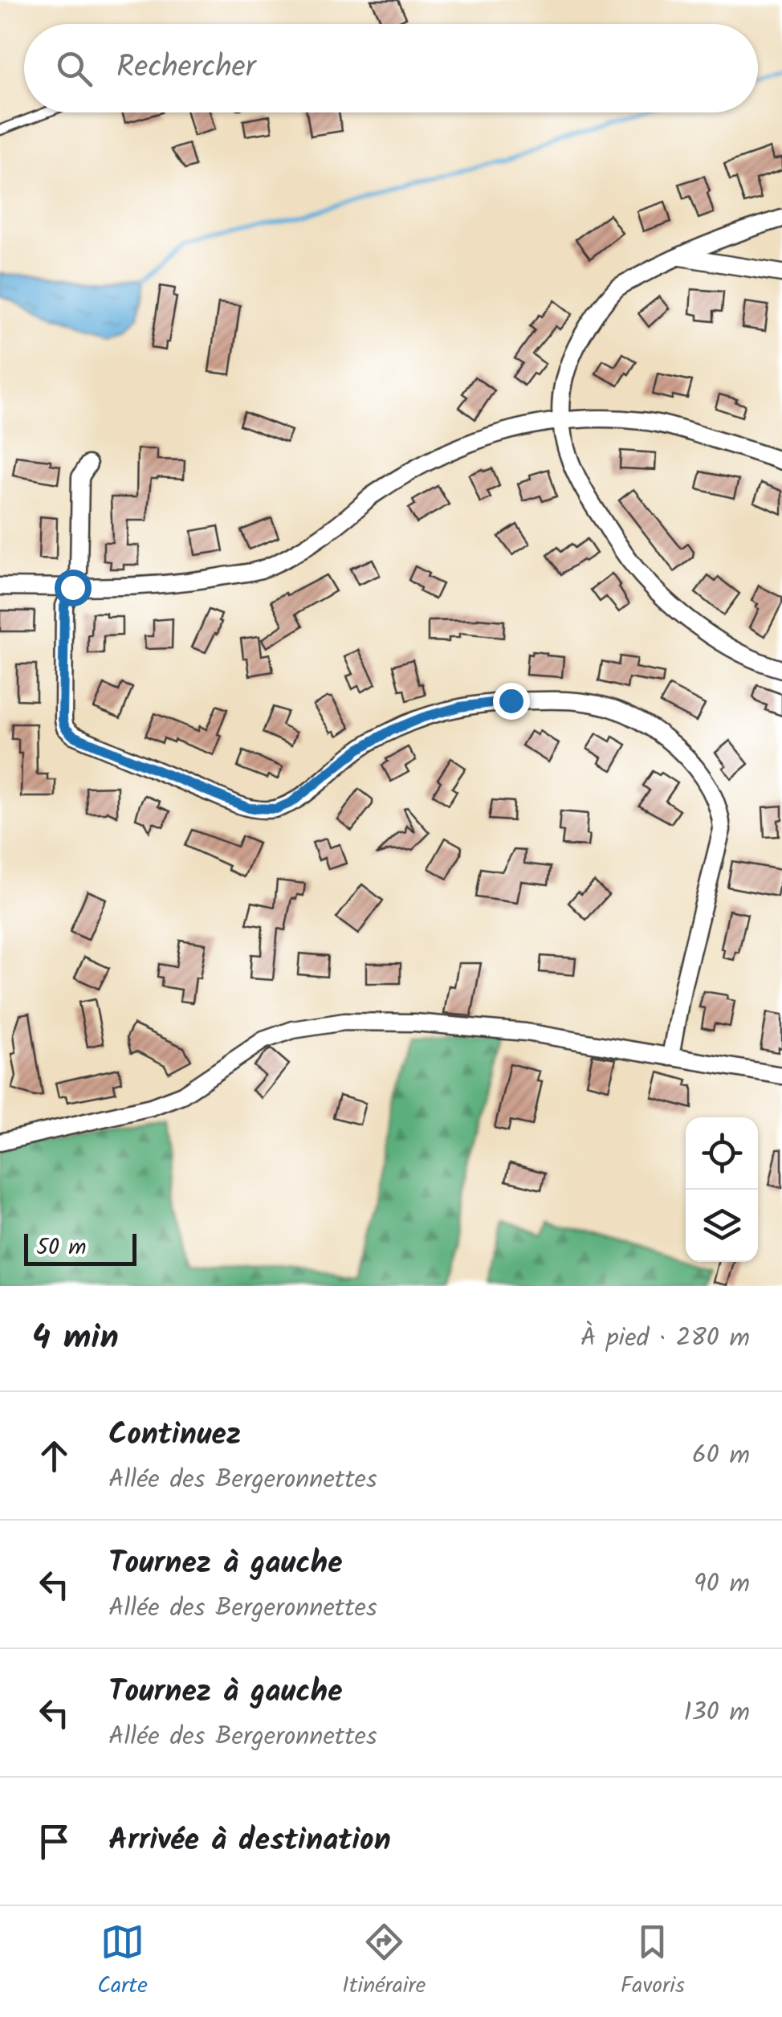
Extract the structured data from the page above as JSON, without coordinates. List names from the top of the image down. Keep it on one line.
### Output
{"scale_bar":"50 m","page":{"search":"Rechercher","scale":"50 m","heading":["4 min","À pied · 280 m"],"list":[["Continuez","Allée des Bergeronnettes","60 m"],["Tournez à gauche","Allée des Bergeronnettes","90 m"],["Tournez à gauche","Allée des Bergeronnettes","130 m"],"Arrivée à destination"],"nav":["Carte","Itinéraire","Favoris"]}}
